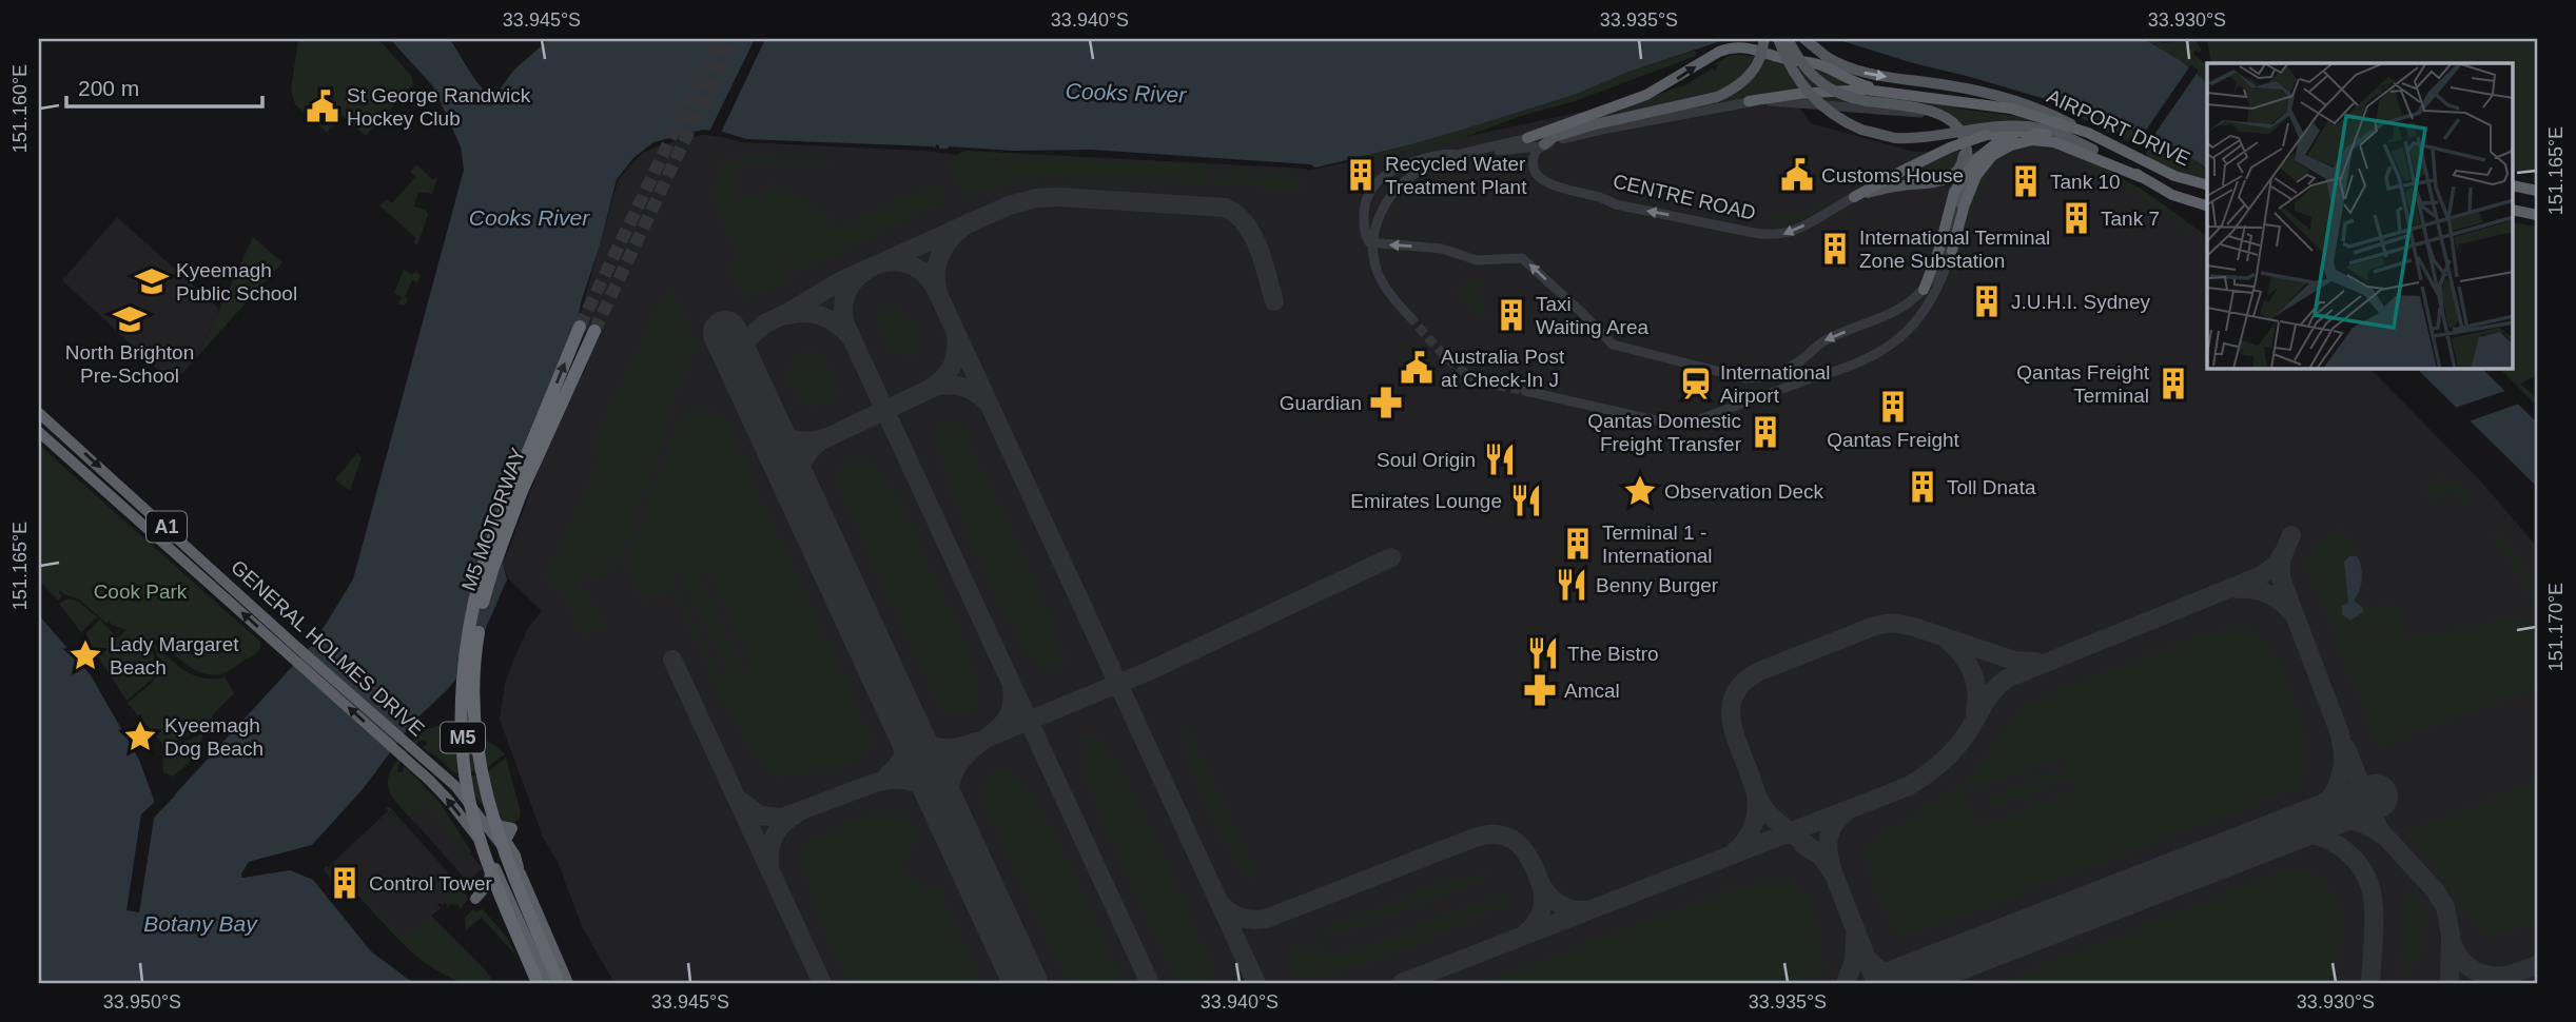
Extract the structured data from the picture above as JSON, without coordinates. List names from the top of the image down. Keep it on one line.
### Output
{"streets":{"highway":["AIRPORT DRIVE","M5 MOTORWAY","A1","GENERAL HOLMES DRIVE","M5"],"street":["CENTRE ROAD"]},"water":["Cooks River","Botany Bay"],"parks":["Cook Park"],"places":{"public building":["St George Randwick Hockey Club","Customs House","Australia Post at Check-In J"],"building":["Recycled Water Treatment Plant","Tank 10","Tank 7","International Terminal Zone Substation","J.U.H.I. Sydney","Taxi Waiting Area","Qantas Freight Terminal","Qantas Freight","Qantas Domestic Freight Transfer","Toll Dnata","Terminal 1 - International","Control Tower"],"school or university":["Kyeemagh Public School","North Brighton Pre-School"],"station":["International Airport"],"pharmacy":["Guardian","Amcal"],"restaurant":["Soul Origin","Emirates Lounge","Benny Burger","The Bistro"],"place":["Observation Deck","Lady Margaret Beach","Kyeemagh Dog Beach"]},"scale_bar":"200 m","coordinates":["33.945°S","33.940°S","33.935°S","33.930°S","151.160°E","151.165°E","151.170°E","33.950°S"]}
